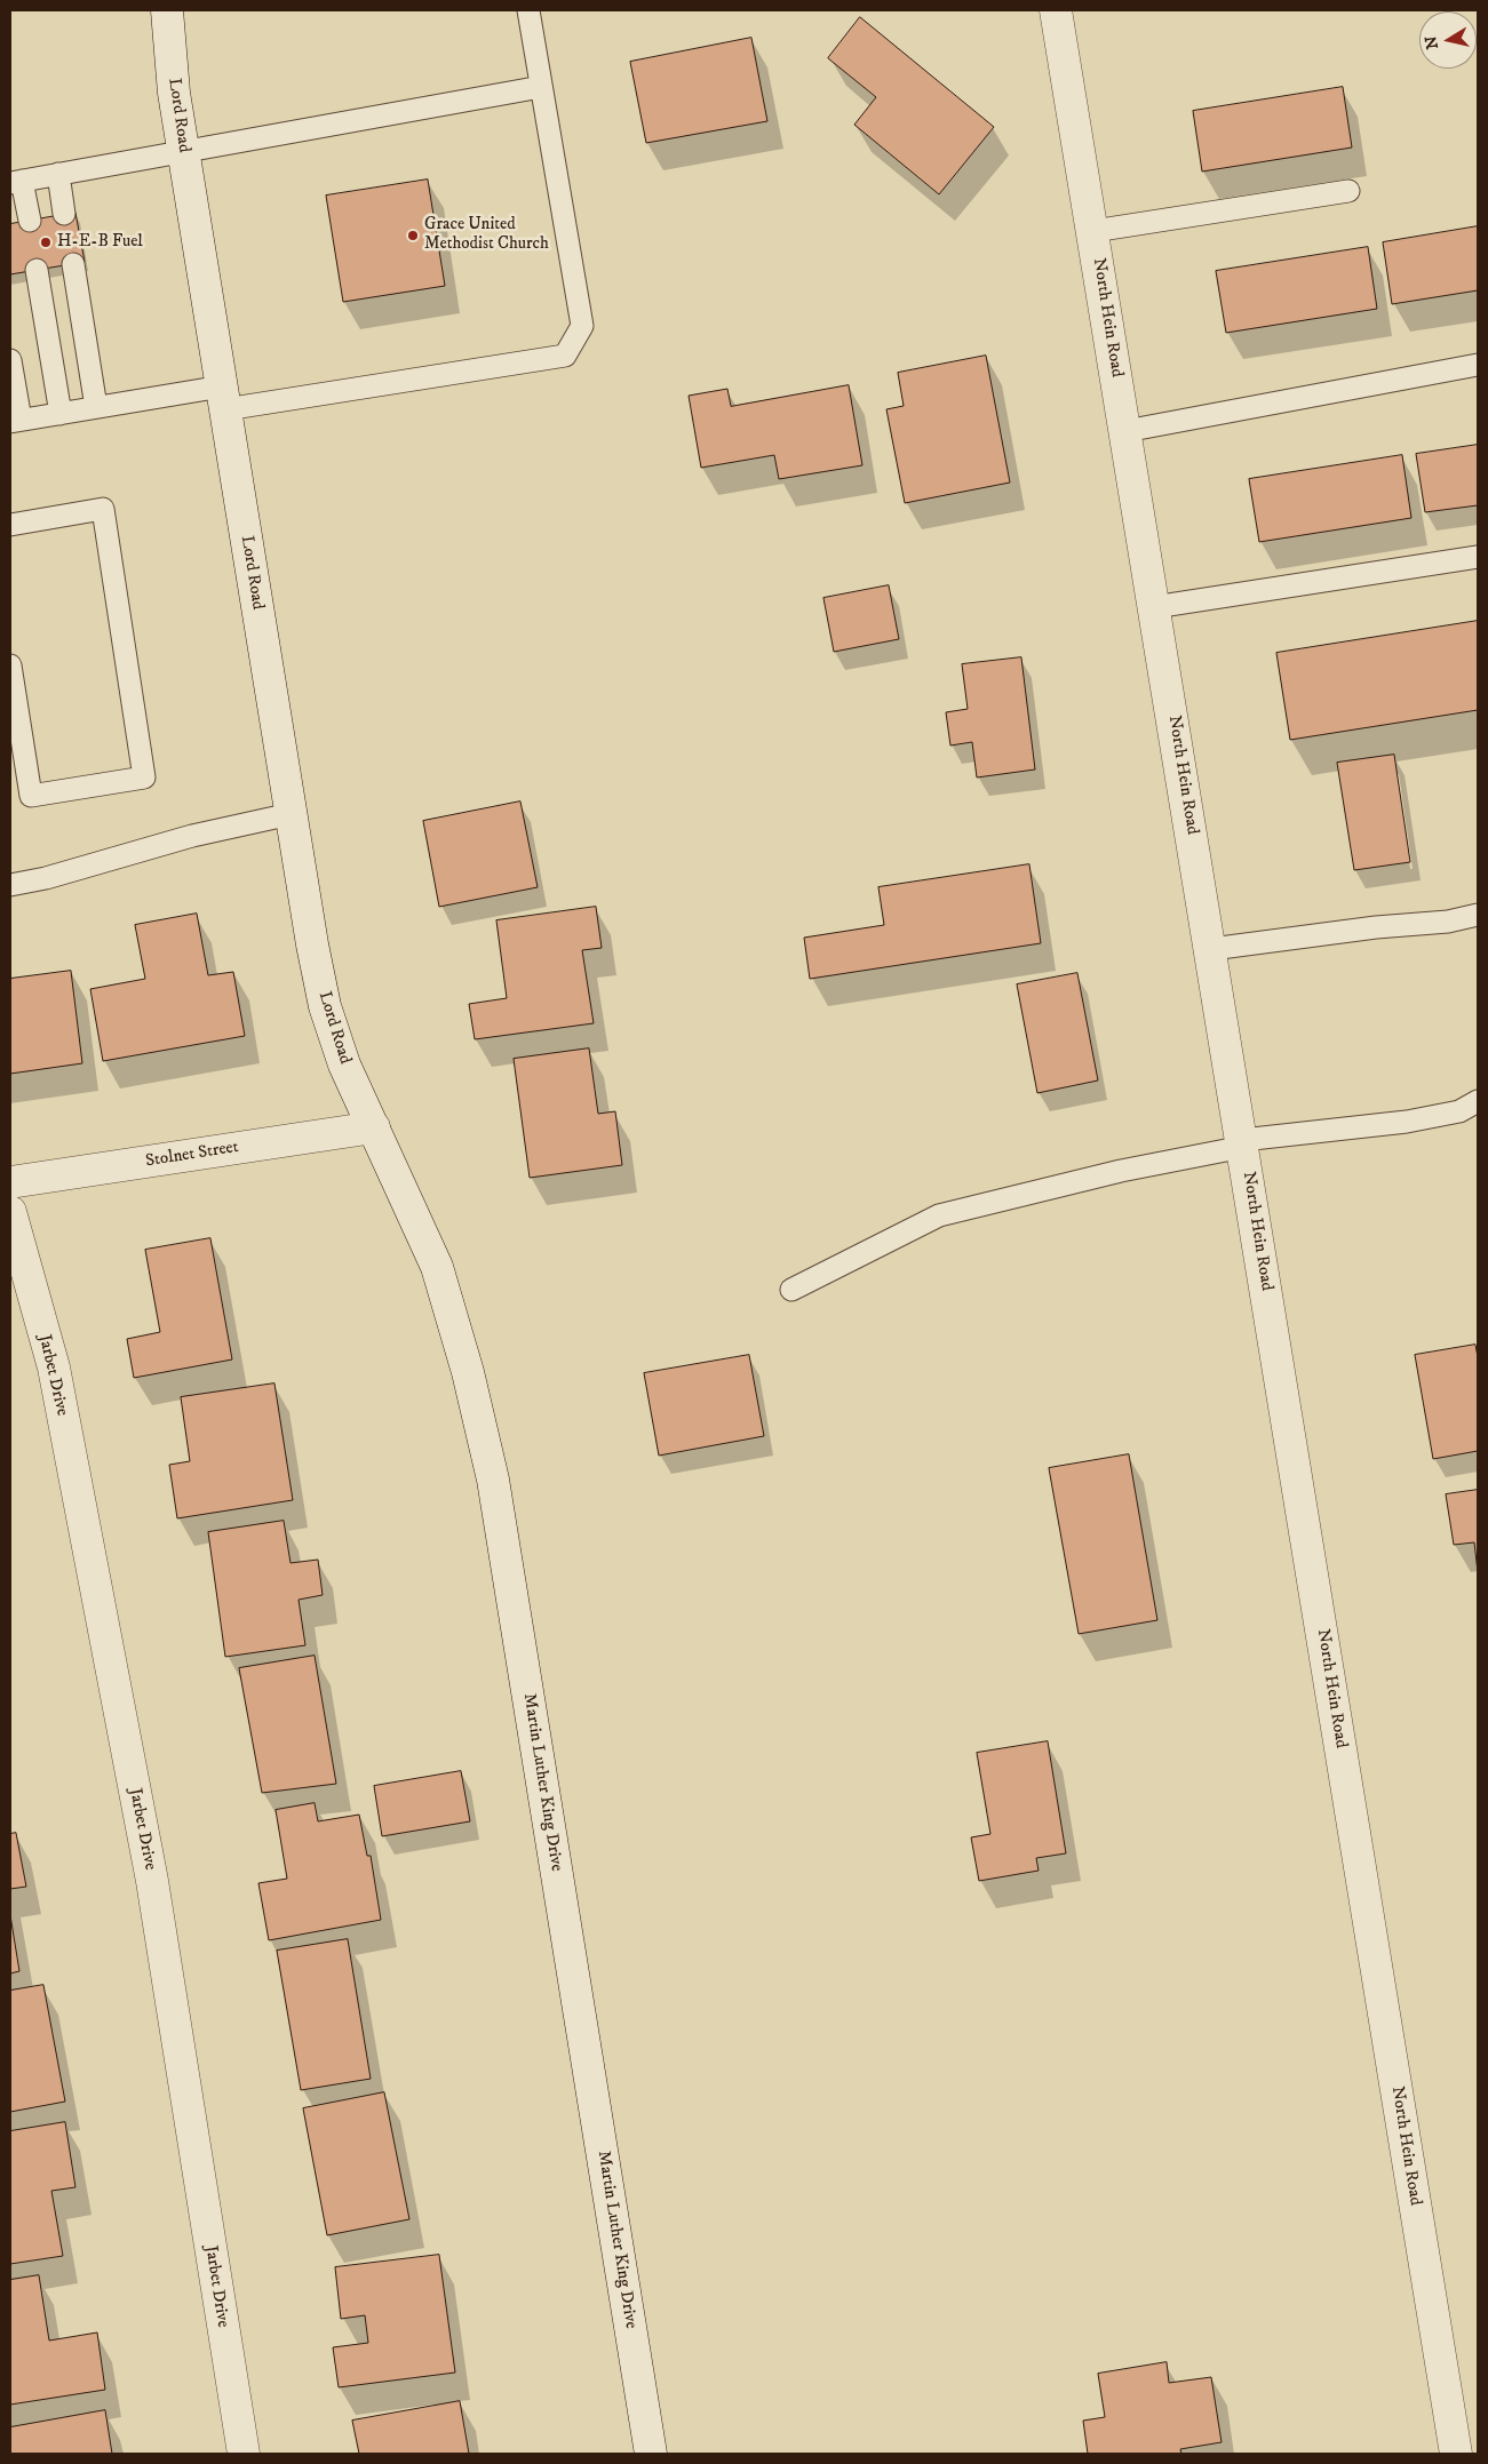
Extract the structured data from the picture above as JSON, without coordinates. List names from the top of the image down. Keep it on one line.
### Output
{"streets":{"street":["Lord Road","North Hein Road","Stolnet Street","Jarbet Drive","Martin Luther King Drive"]},"crossings":[["Lord Road","Stolnet Street"],["Lord Road","Martin Luther King Drive"],["Stolnet Street","Martin Luther King Drive"]],"places":["Grace United Methodist Church","H-E-B Fuel"],"north":"left"}
